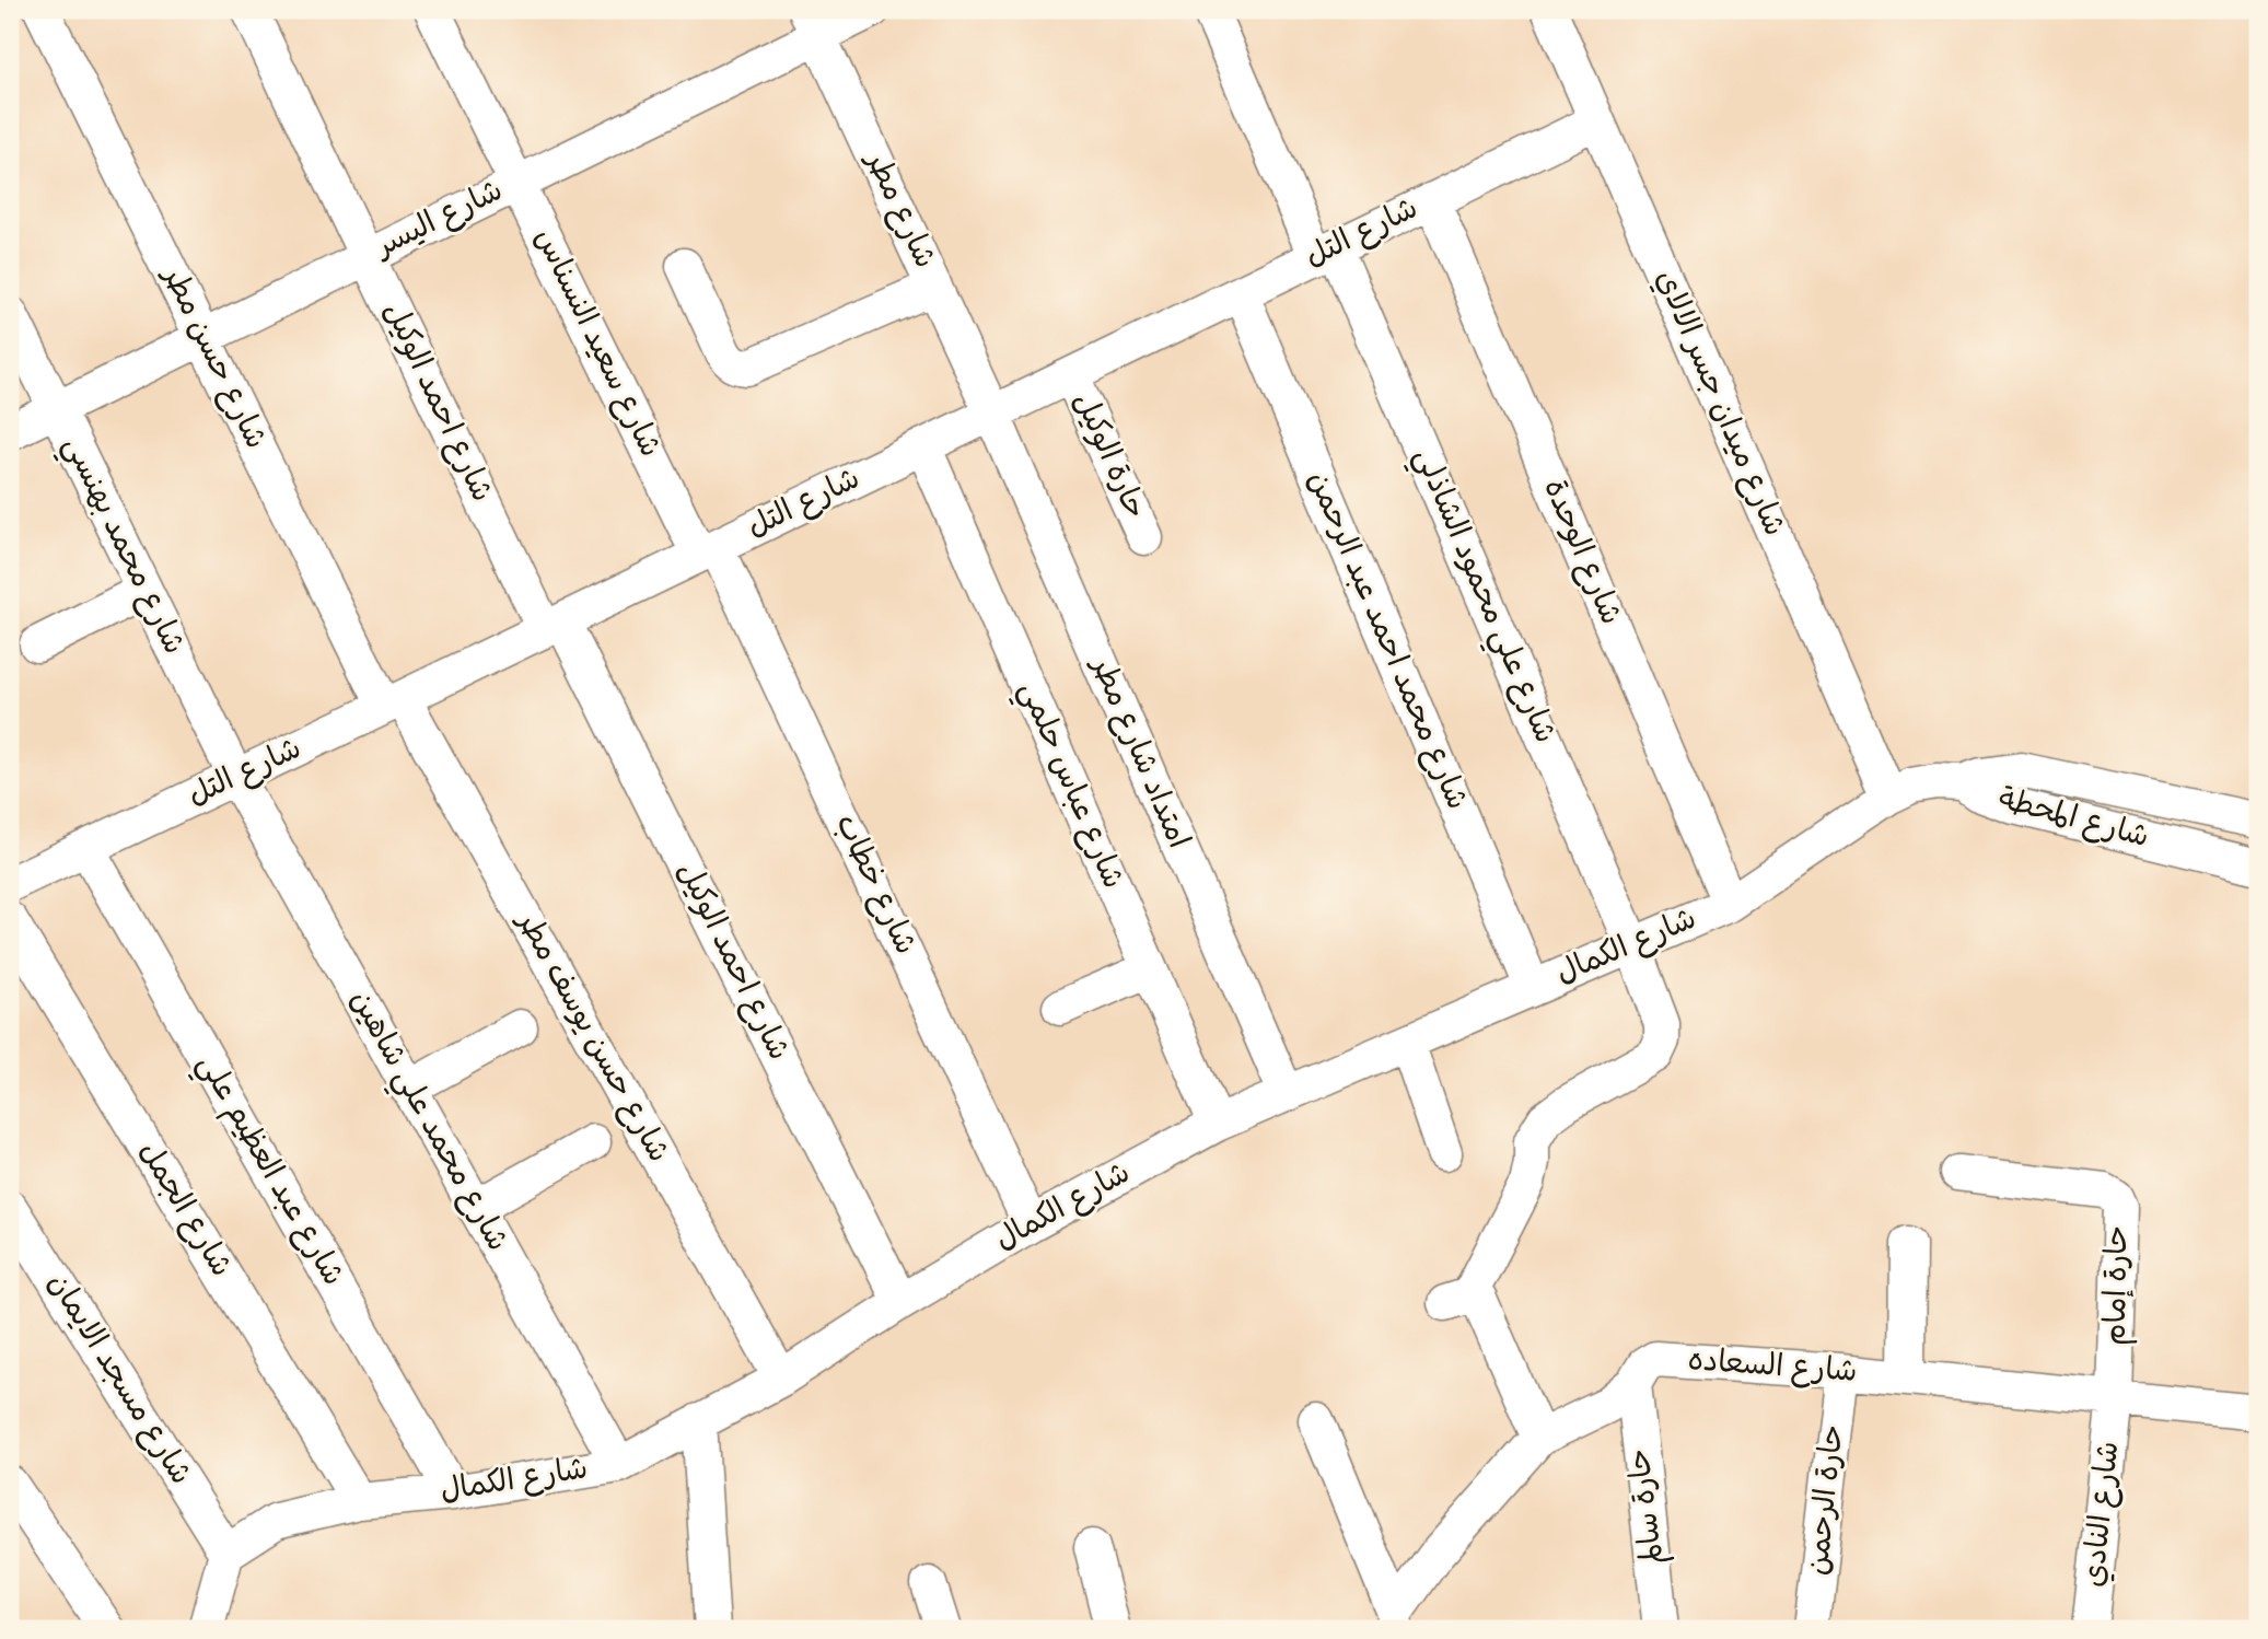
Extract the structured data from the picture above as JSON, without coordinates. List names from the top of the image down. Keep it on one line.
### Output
{"streets":{"street":["شارع مطر","شارع اليسر","شارع التل","شارع سعيد النسناس","شارع حسن مطر","شارع احمد الوكيل","شارع ميدان جسر الالاي","حارة الوكيل","شارع محمد بهنسي","شارع الوحدة","شارع علي محمود الشاذلي","شارع محمد احمد عبد الرحمن","امتداد شارع مطر","شارع عباس حلمي","شارع المحطة","شارع خطاب","شارع الكمال","شارع حسن يوسف مطر","شارع محمد علي شاهين","شارع عبد العظيم علي","شارع الجمل","حارة إمام","شارع السعاده","شارع مسجد الايمان","حارة الرحمن","حارة سالم","شارع النادي"]},"crossings":[["شارع مطر","شارع اليسر"],["شارع مطر","شارع التل"],["شارع مطر","امتداد شارع مطر"],["شارع اليسر","شارع سعيد النسناس"],["شارع اليسر","شارع حسن مطر"],["شارع اليسر","شارع احمد الوكيل"],["شارع اليسر","شارع محمد بهنسي"],["شارع التل","شارع سعيد النسناس"],["شارع التل","شارع حسن مطر"],["شارع التل","شارع احمد الوكيل"],["شارع التل","شارع ميدان جسر الالاي"],["شارع التل","حارة الوكيل"],["شارع التل","شارع محمد بهنسي"],["شارع التل","شارع الوحدة"],["شارع التل","شارع علي محمود الشاذلي"],["شارع التل","شارع محمد احمد عبد الرحمن"],["شارع التل","امتداد شارع مطر"],["شارع التل","شارع عباس حلمي"],["شارع التل","شارع خطاب"],["شارع التل","شارع حسن يوسف مطر"],["شارع التل","شارع محمد علي شاهين"],["شارع التل","شارع عبد العظيم علي"],["شارع سعيد النسناس","شارع خطاب"],["شارع حسن مطر","شارع حسن يوسف مطر"],["شارع احمد الوكيل","شارع الكمال"],["شارع ميدان جسر الالاي","شارع الكمال"],["شارع محمد بهنسي","شارع محمد علي شاهين"],["شارع الوحدة","شارع الكمال"],["شارع علي محمود الشاذلي","شارع الكمال"],["شارع علي محمود الشاذلي","شارع السعاده"],["شارع محمد احمد عبد الرحمن","شارع الكمال"],["امتداد شارع مطر","شارع الكمال"],["شارع عباس حلمي","شارع الكمال"],["شارع المحطة","شارع الكمال"],["شارع خطاب","شارع الكمال"],["شارع الكمال","شارع حسن يوسف مطر"],["شارع الكمال","شارع محمد علي شاهين"],["شارع الكمال","شارع عبد العظيم علي"],["شارع الكمال","شارع الجمل"],["شارع الكمال","شارع مسجد الايمان"],["حارة إمام","شارع السعاده"],["حارة إمام","شارع النادي"],["شارع السعاده","حارة الرحمن"],["شارع السعاده","حارة سالم"],["شارع السعاده","شارع النادي"]]}
